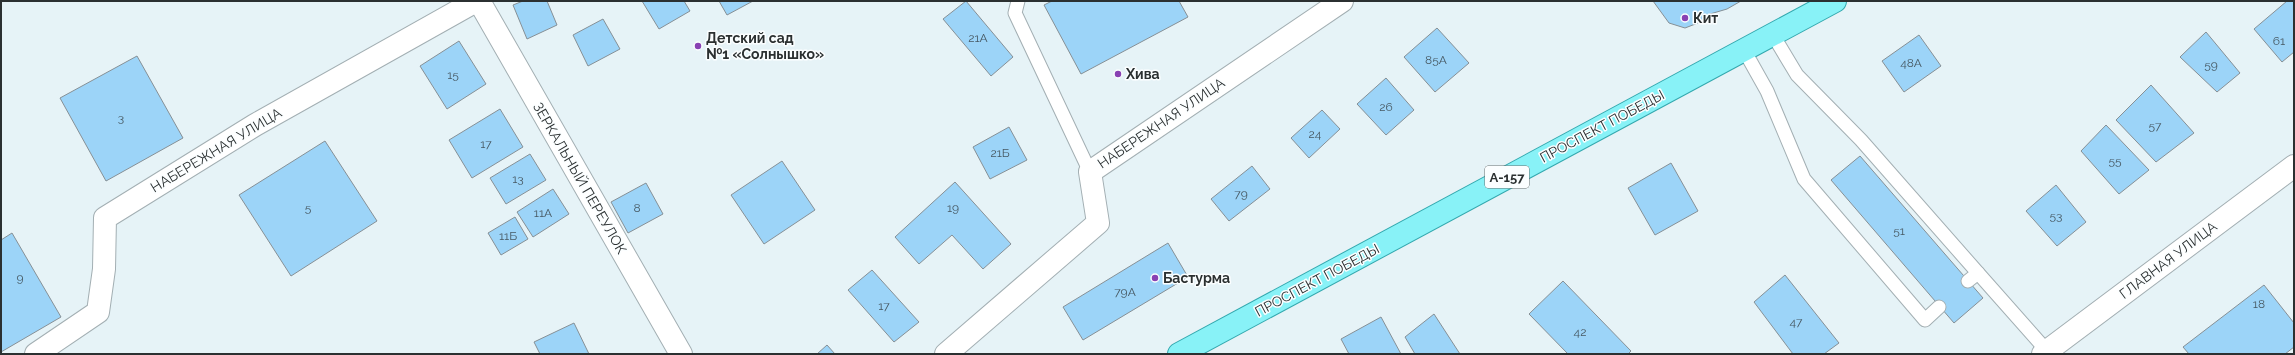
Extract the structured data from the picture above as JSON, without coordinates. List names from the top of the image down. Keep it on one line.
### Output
{"streets":{"main road":["ПРОСПЕКТ ПОБЕДЫ","А-157"],"street":["НАБЕРЕЖНАЯ УЛИЦА","ЗЕРКАЛЬНЫЙ ПЕРЕУЛОК","ГЛАВНАЯ УЛИЦА"]},"crossings":[["НАБЕРЕЖНАЯ УЛИЦА","ЗЕРКАЛЬНЫЙ ПЕРЕУЛОК"]],"places":["Кит","Детский сад №1 «Солнышко»","Хива","Бастурма"],"house_numbers":["21А","61","85А","48А","59","15","26","3","57","24","17","21Б","55","13","79","5","8","19","11А","53","51","11Б","9","79А","18","17","47","42"]}
